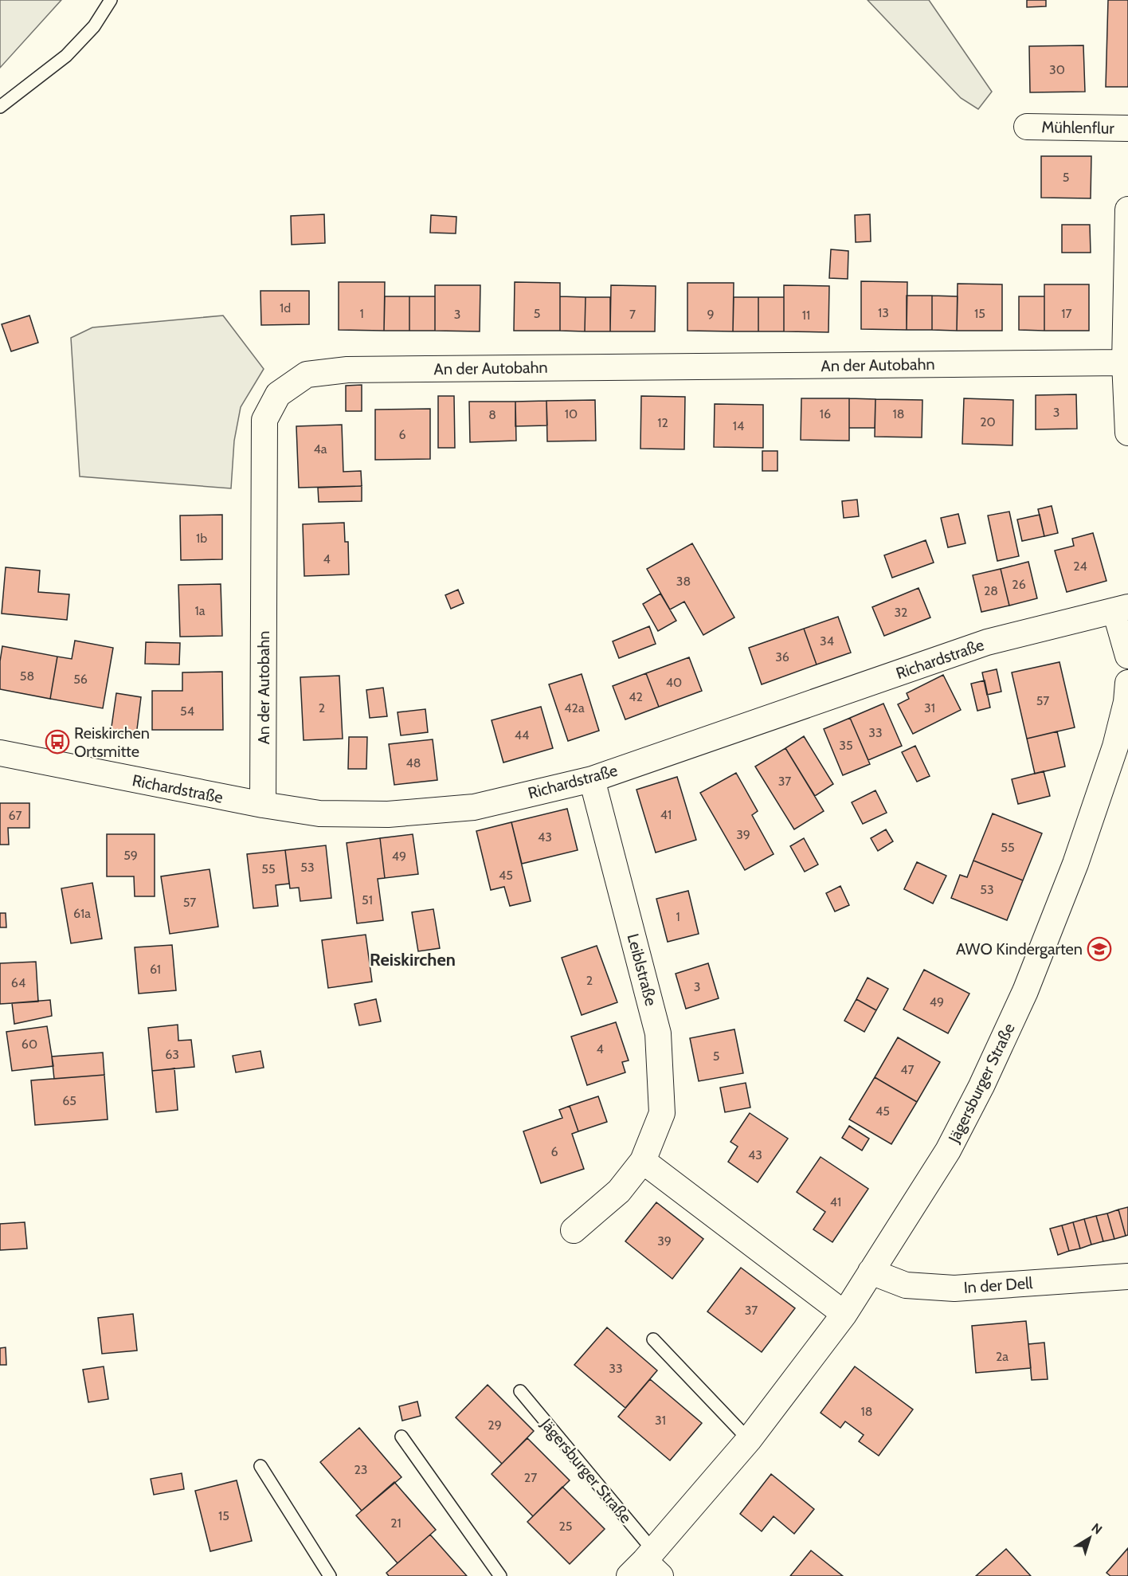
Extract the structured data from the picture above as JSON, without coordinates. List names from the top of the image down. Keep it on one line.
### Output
{"streets":{"street":["Mühlenflur","An der Autobahn","Richardstraße","Leiblstraße","Jägersburger Straße","In der Dell"]},"crossings":[["An der Autobahn","Richardstraße"],["Richardstraße","Leiblstraße"],["Jägersburger Straße","In der Dell"]],"districts":["Reiskirchen"],"places":{"bus stop":["Reiskirchen Ortsmitte"],"school or university":["AWO Kindergarten"]},"house_numbers":["30","5","1d","13","1","5","15","17","3","7","9","11","3","10","16","18","8","20","12","14","6","4a","1b","4","24","38","26","28","1a","32","34","36","58","56","40","42","57","2","42a","31","54","33","44","35","48","37","41","67","39","43","55","59","49","53","55","45","53","51","57","61a","1","61","2","64","3","49","60","4","63","5","47","65","45","6","43","41","39","37","2a","33","18","31","29","23","27","15","21","25"],"north":"top right"}
